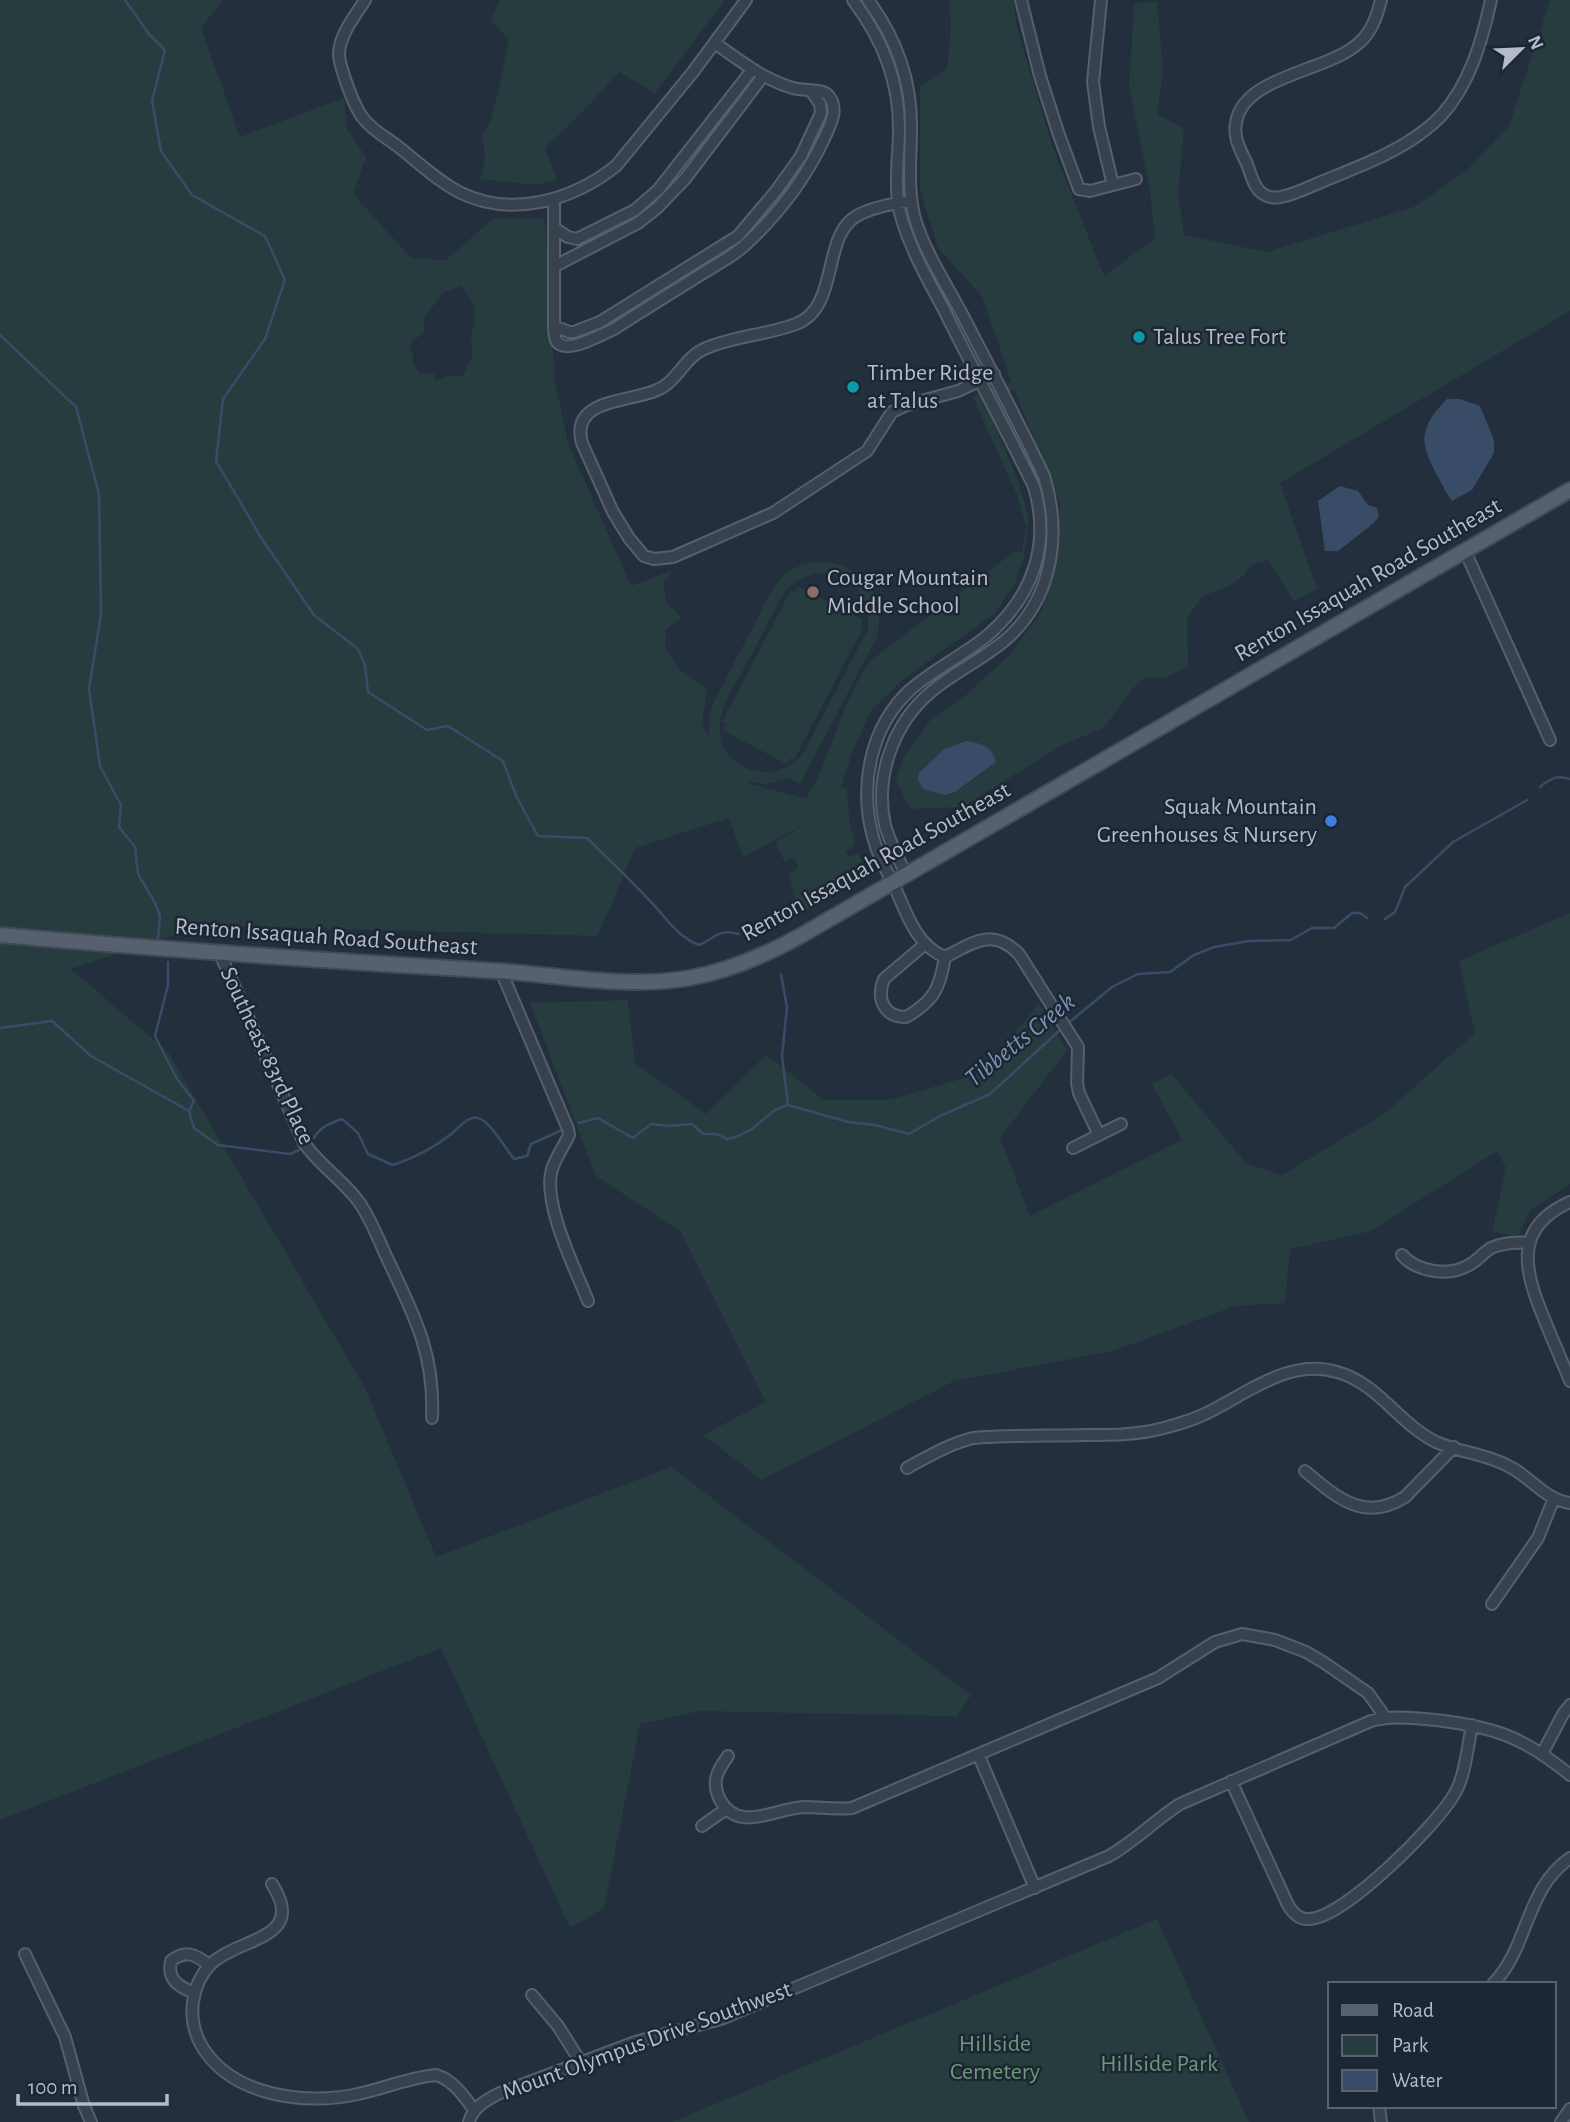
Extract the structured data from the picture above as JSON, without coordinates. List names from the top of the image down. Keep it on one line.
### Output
{"streets":{"main road":["Renton Issaquah Road Southeast"],"street":["Southeast 83rd Place","Mount Olympus Drive Southwest"]},"crossings":[["Renton Issaquah Road Southeast","Southeast 83rd Place"]],"water":["Tibbetts Creek"],"parks":["Hillside Cemetery","Hillside Park"],"places":["Talus Tree Fort","Timber Ridge at Talus","Cougar Mountain Middle School","Squak Mountain Greenhouses & Nursery"],"legend":["Road","Park","Water"],"scale_bar":"100 m","north":"top right"}
